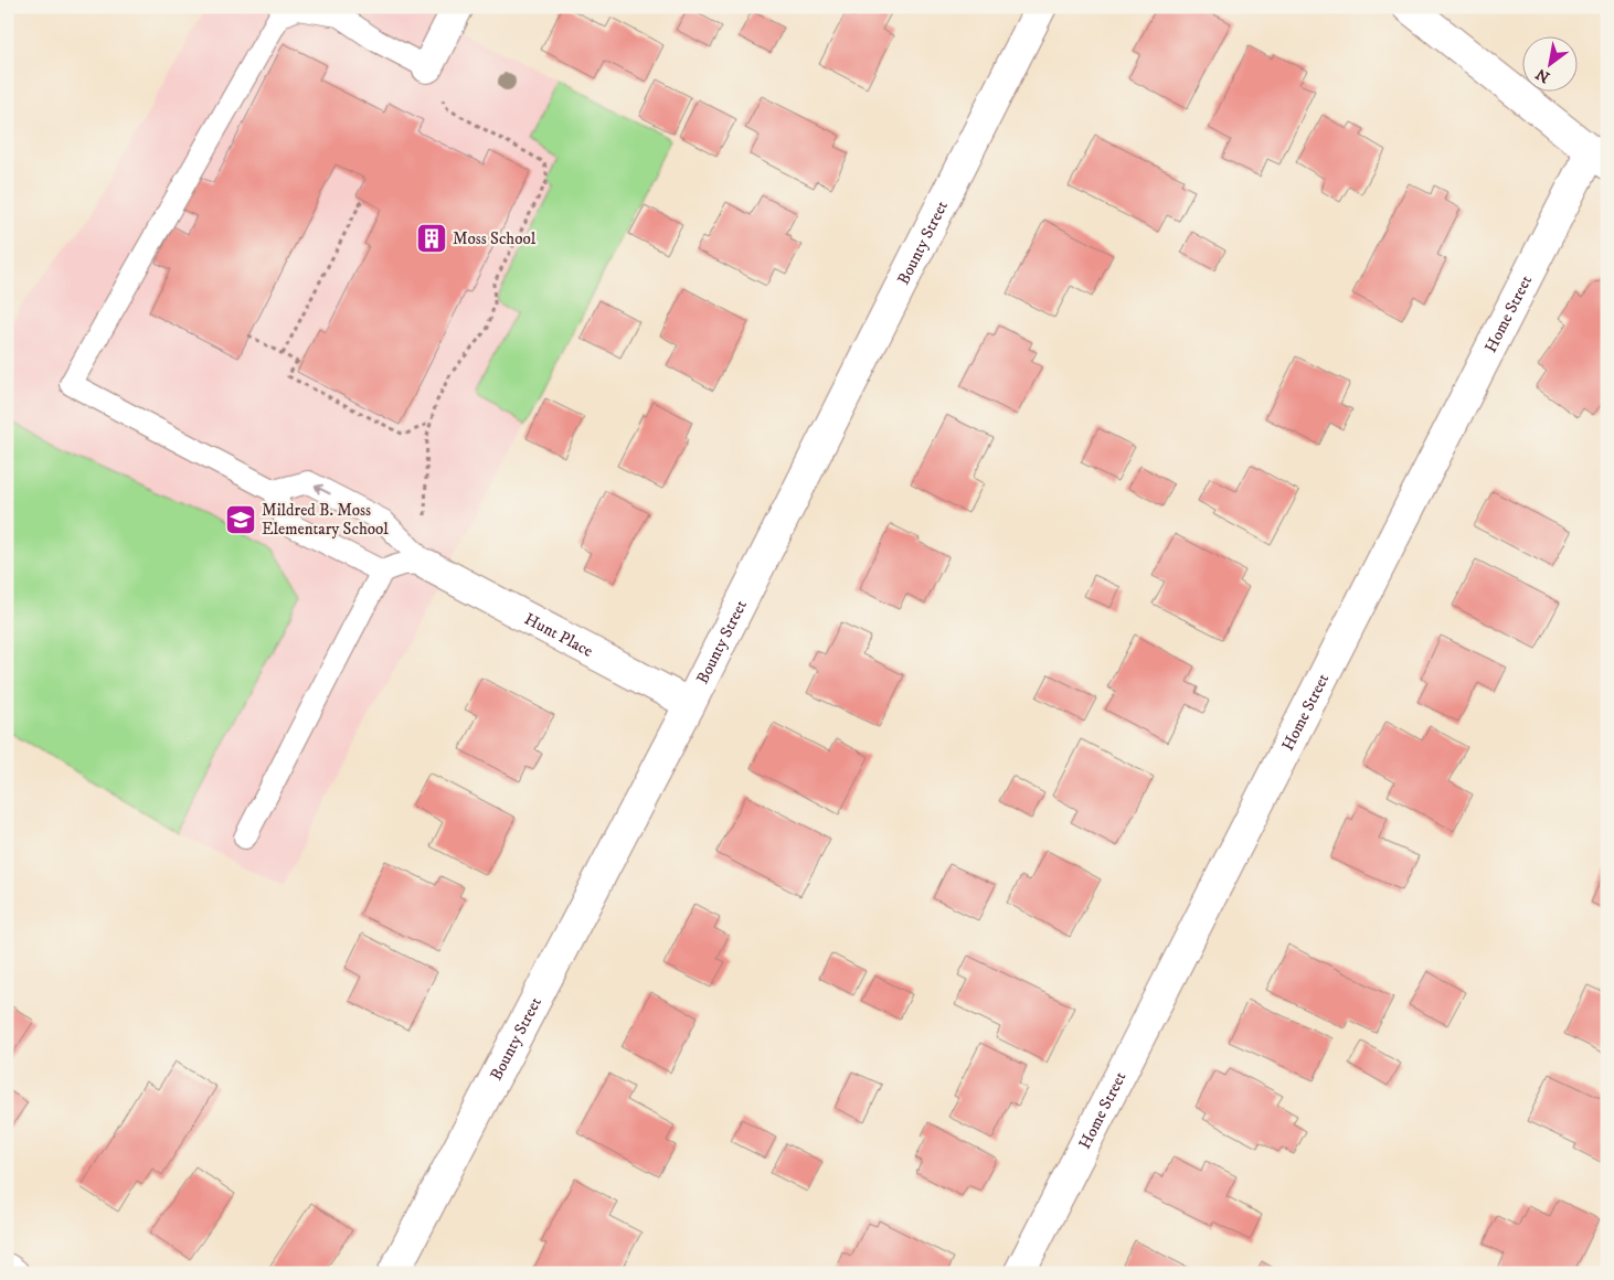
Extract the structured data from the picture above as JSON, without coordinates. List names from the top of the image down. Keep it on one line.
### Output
{"streets":{"street":["Bounty Street","Home Street","Hunt Place"]},"crossings":[["Bounty Street","Hunt Place"]],"places":{"building":["Moss School"],"school or university":["Mildred B. Moss Elementary School"]},"north":"bottom left"}
